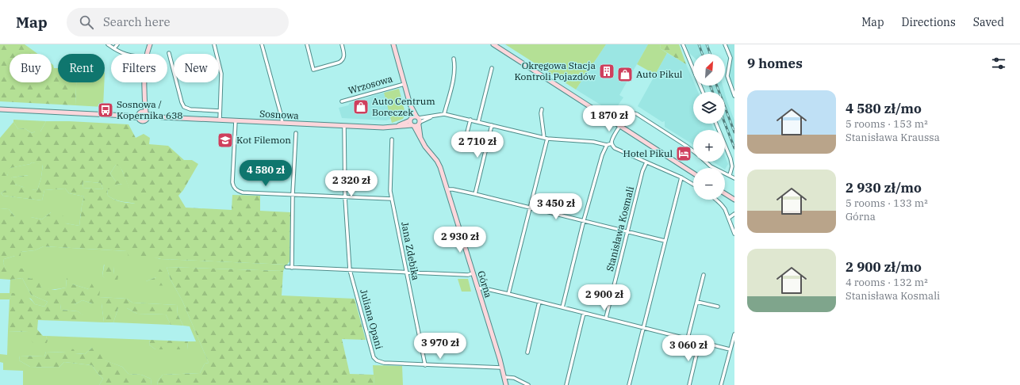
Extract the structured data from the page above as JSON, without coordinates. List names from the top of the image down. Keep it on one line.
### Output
{"streets":{"street":["Wrzosowa","Sosnowa","Stanisława Kosmali","Jana Zdebika","Górna","Juliana Opani"]},"crossings":[["Wrzosowa","Górna"],["Sosnowa","Górna"],["Sosnowa","Juliana Opani"],["Jana Zdebika","Juliana Opani"],["Górna","Juliana Opani"]],"places":{"building":["Okręgowa Stacja Kontroli Pojazdów"],"shop":["Auto Pikul","Auto Centrum Boreczek"],"bus stop":["Sosnowa / Kopernika 638"],"school or university":["Kot Filemon"],"hotel":["Hotel Pikul"]},"north":"top right","page":{"header":"Map","search":"Search here","nav":["Map","Directions","Saved"],"heading":"9 homes","map_buttons":["+","−"],"chip":["Buy","Rent","Filters","New"],"list":[{"name":"4 580 zł/mo","note":"5 rooms · 153 m² · Stanisława Kraussa"},{"name":"2 930 zł/mo","note":"5 rooms · 133 m² · Górna"},{"name":"2 900 zł/mo","note":"4 rooms · 132 m² · Stanisława Kosmali"}],"price":["1 870 zł","2 710 zł","4 580 zł","2 320 zł","3 450 zł","2 930 zł","2 900 zł","3 970 zł","3 060 zł"]}}
